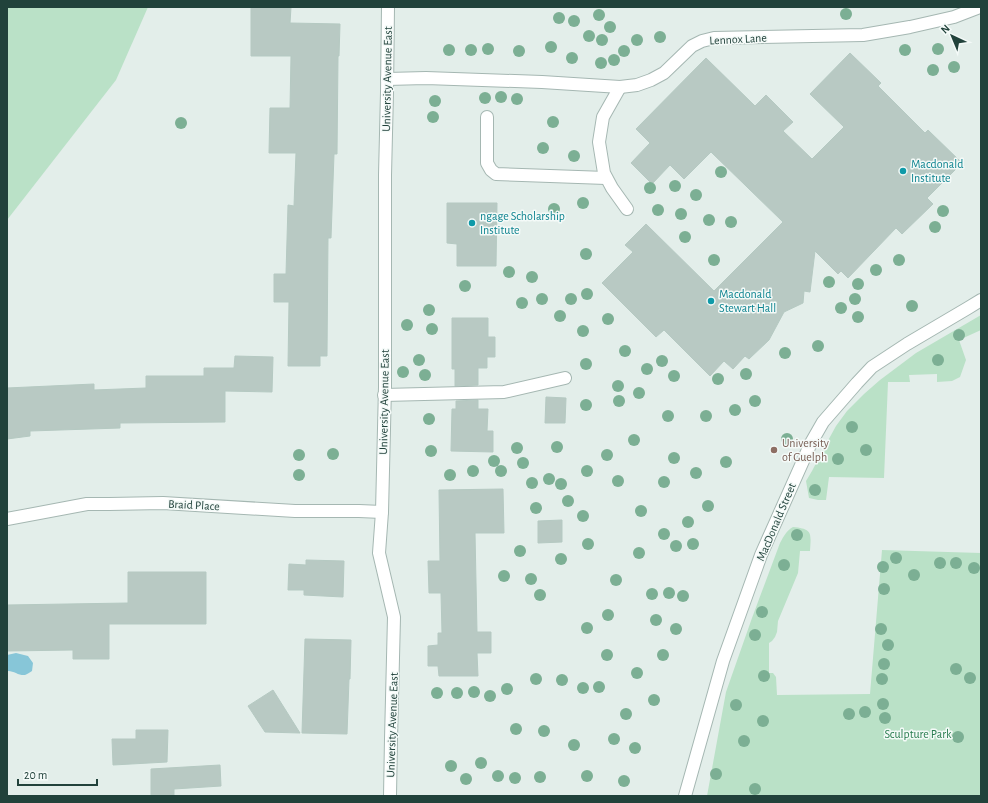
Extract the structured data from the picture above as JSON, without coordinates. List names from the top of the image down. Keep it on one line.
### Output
{"streets":{"street":["Lennox Lane","University Avenue East","Braid Place","MacDonald Street"]},"crossings":[["Lennox Lane","University Avenue East"],["University Avenue East","Braid Place"]],"parks":["Sculpture Park"],"places":["Macdonald Institute","ngage Scholarship Institute","Macdonald Stewart Hall","University of Guelph"],"scale_bar":"20 m","north":"top left"}
